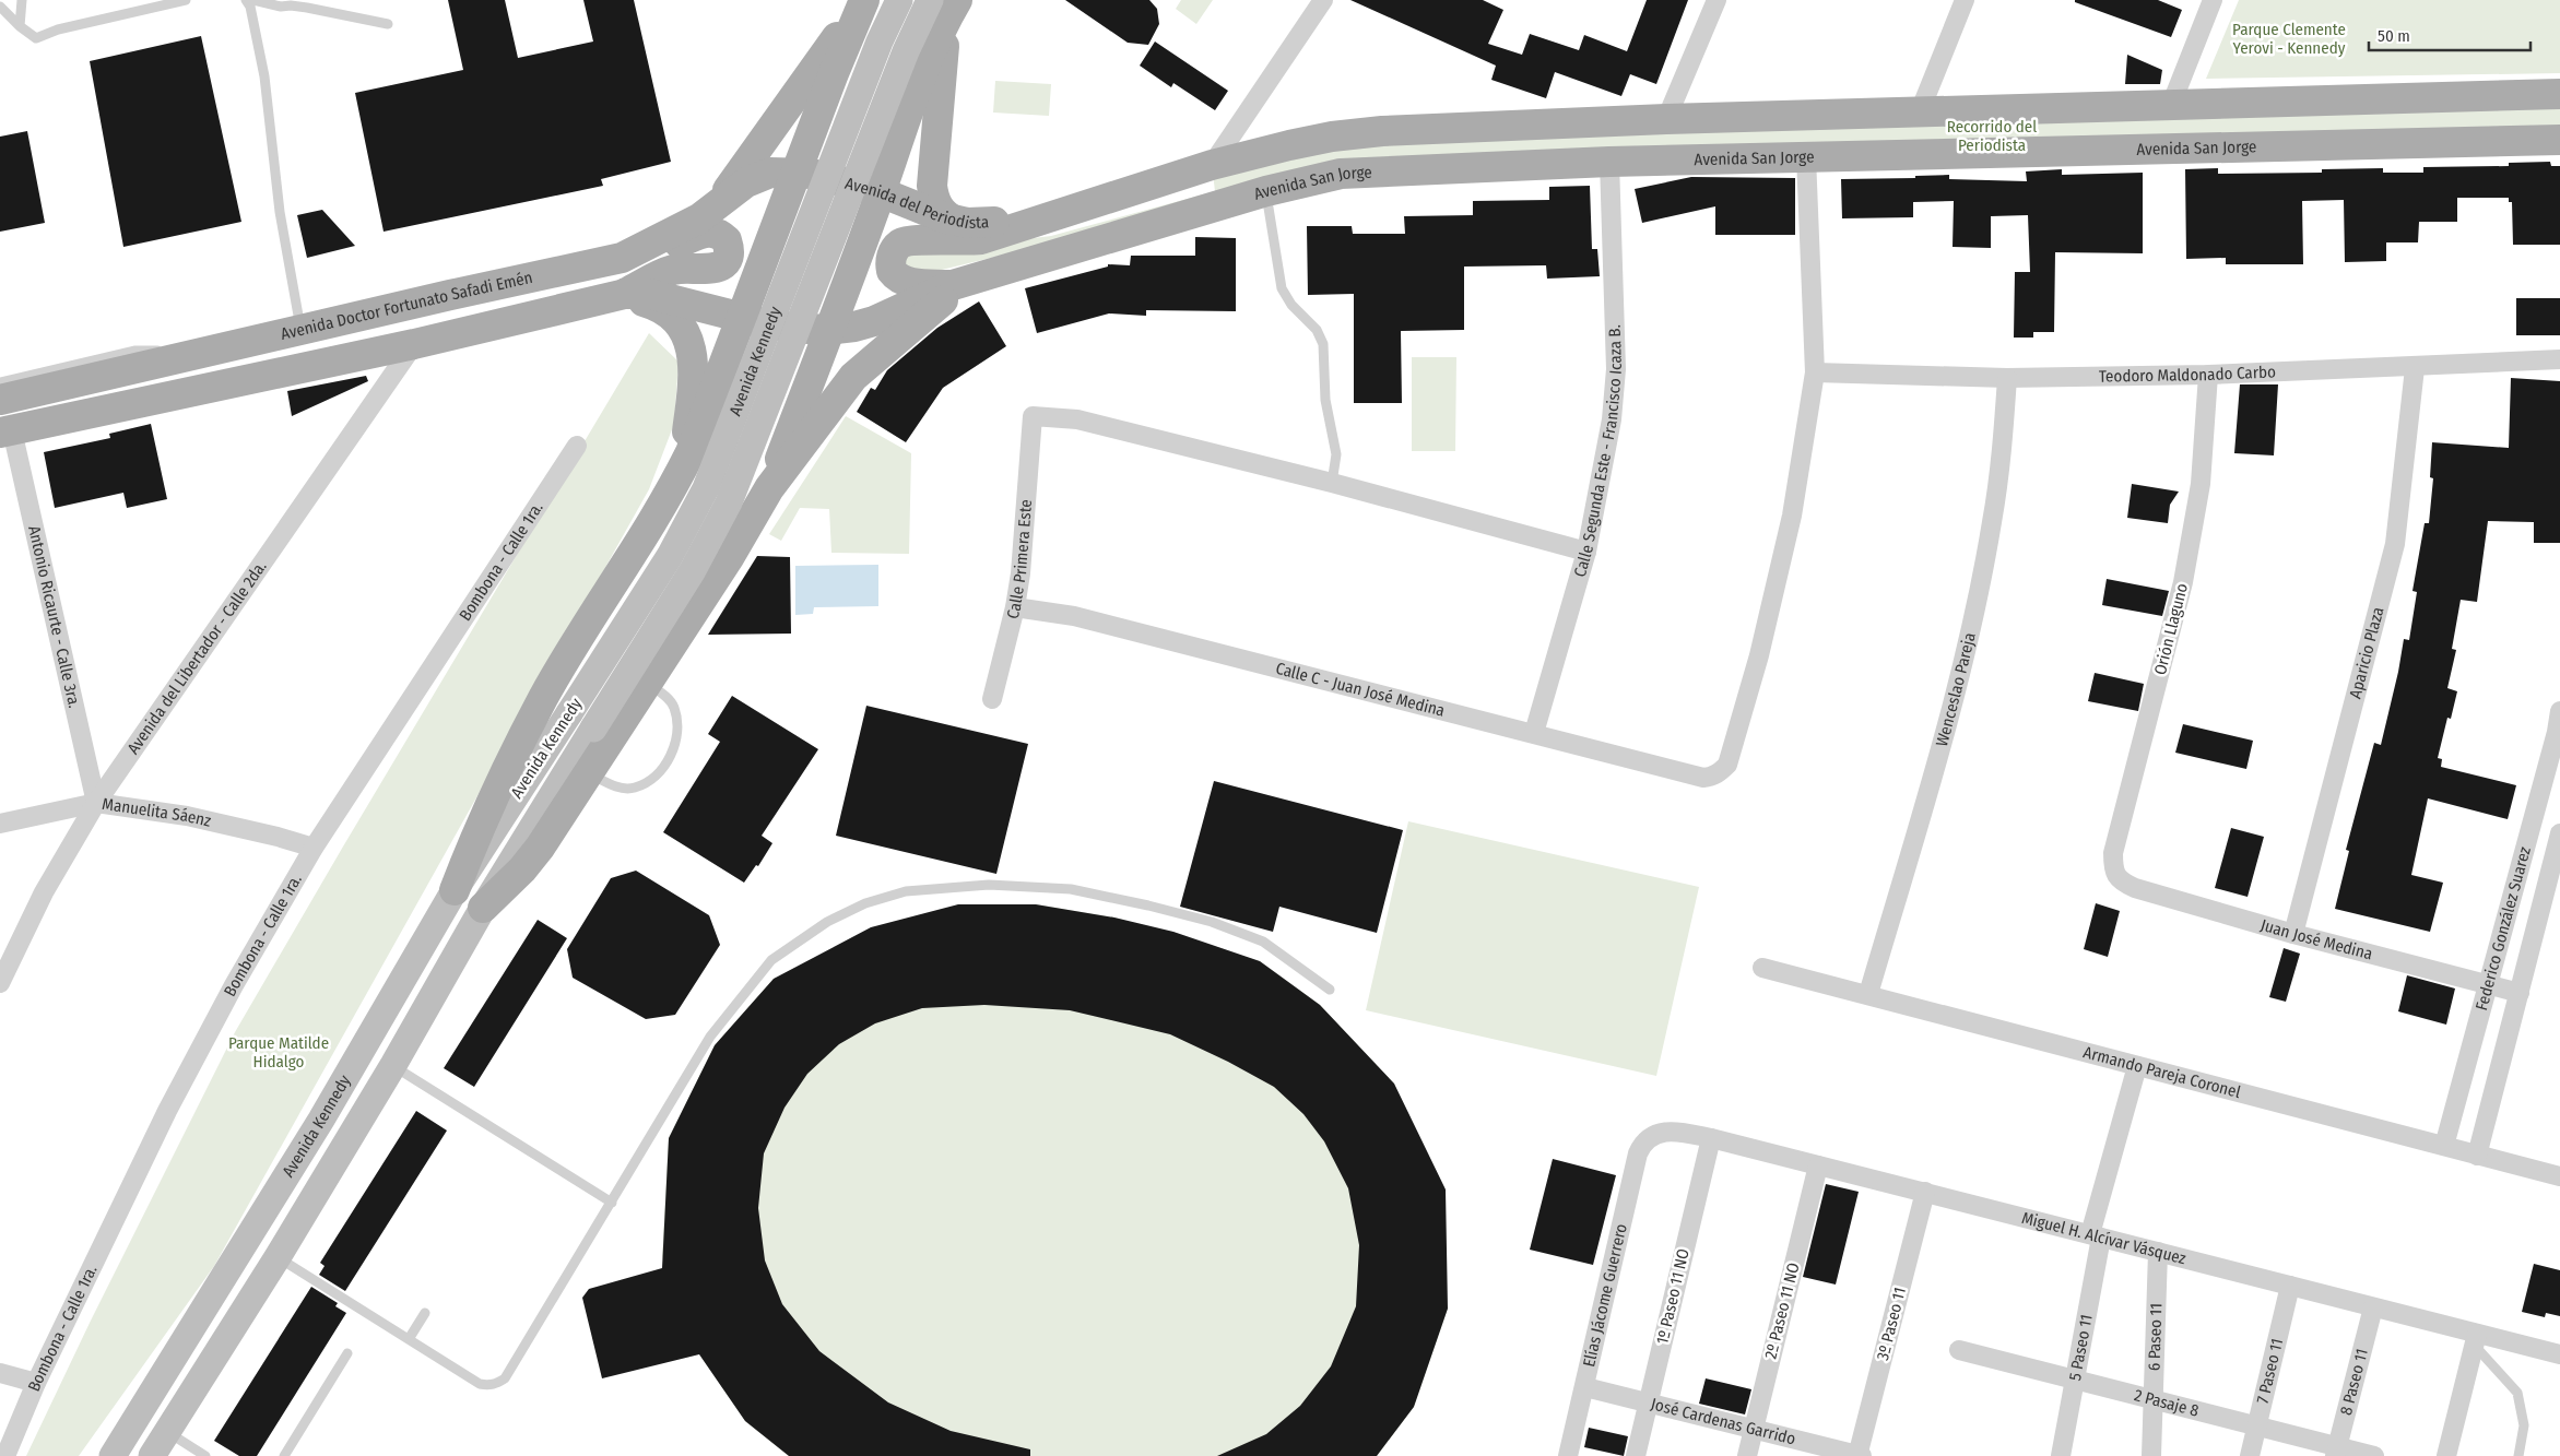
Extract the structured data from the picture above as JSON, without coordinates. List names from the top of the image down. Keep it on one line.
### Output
{"streets":{"main road":["Avenida San Jorge","Avenida del Periodista","Avenida Doctor Fortunato Safadi Emén","Avenida Kennedy"],"street":["Teodoro Maldonado Carbo","Calle Segunda Este - Francisco Icaza B.","Calle Primera Este","Bombona - Calle 1ra.","Antonio Ricaurte - Calle 3ra.","Orión Llaguno","Aparicio Plaza","Avenida del Libertador - Calle 2da.","Calle C - Juan José Medina","Wenceslao Pareja","Manuelita Sáenz","Federico González Suarez","Juan José Medina","Armando Pareja Coronel","Miguel H. Alcívar Vásquez","Elías Jácome Guerrero","1º Paseo 11 NO","2º Paseo 11 NO","3º Paseo 11","6 Paseo 11","5 Paseo 11","7 Paseo 11","8 Paseo 11","2 Pasaje 8","José Cardenas Garrido"]},"crossings":[["Avenida San Jorge","Calle Segunda Este - Francisco Icaza B."],["Avenida del Periodista","Avenida Doctor Fortunato Safadi Emén"],["Teodoro Maldonado Carbo","Orión Llaguno"],["Teodoro Maldonado Carbo","Aparicio Plaza"],["Teodoro Maldonado Carbo","Calle C - Juan José Medina"],["Teodoro Maldonado Carbo","Wenceslao Pareja"],["Calle Segunda Este - Francisco Icaza B.","Calle C - Juan José Medina"],["Calle Primera Este","Calle C - Juan José Medina"],["Bombona - Calle 1ra.","Manuelita Sáenz"],["Antonio Ricaurte - Calle 3ra.","Avenida del Libertador - Calle 2da."],["Antonio Ricaurte - Calle 3ra.","Manuelita Sáenz"],["Orión Llaguno","Juan José Medina"],["Aparicio Plaza","Juan José Medina"],["Avenida del Libertador - Calle 2da.","Manuelita Sáenz"],["Wenceslao Pareja","Armando Pareja Coronel"],["Federico González Suarez","Juan José Medina"],["Federico González Suarez","Armando Pareja Coronel"],["Armando Pareja Coronel","5 Paseo 11"],["Miguel H. Alcívar Vásquez","Elías Jácome Guerrero"],["Miguel H. Alcívar Vásquez","1º Paseo 11 NO"],["Miguel H. Alcívar Vásquez","2º Paseo 11 NO"],["Miguel H. Alcívar Vásquez","3º Paseo 11"],["Miguel H. Alcívar Vásquez","6 Paseo 11"],["Miguel H. Alcívar Vásquez","5 Paseo 11"],["Miguel H. Alcívar Vásquez","7 Paseo 11"],["Miguel H. Alcívar Vásquez","8 Paseo 11"],["Elías Jácome Guerrero","José Cardenas Garrido"],["1º Paseo 11 NO","José Cardenas Garrido"],["2º Paseo 11 NO","José Cardenas Garrido"],["3º Paseo 11","José Cardenas Garrido"],["6 Paseo 11","2 Pasaje 8"],["5 Paseo 11","2 Pasaje 8"],["7 Paseo 11","2 Pasaje 8"],["8 Paseo 11","2 Pasaje 8"]],"parks":["Parque Clemente Yerovi - Kennedy","Recorrido del Periodista","Parque Matilde Hidalgo"],"scale_bar":"50 m"}
